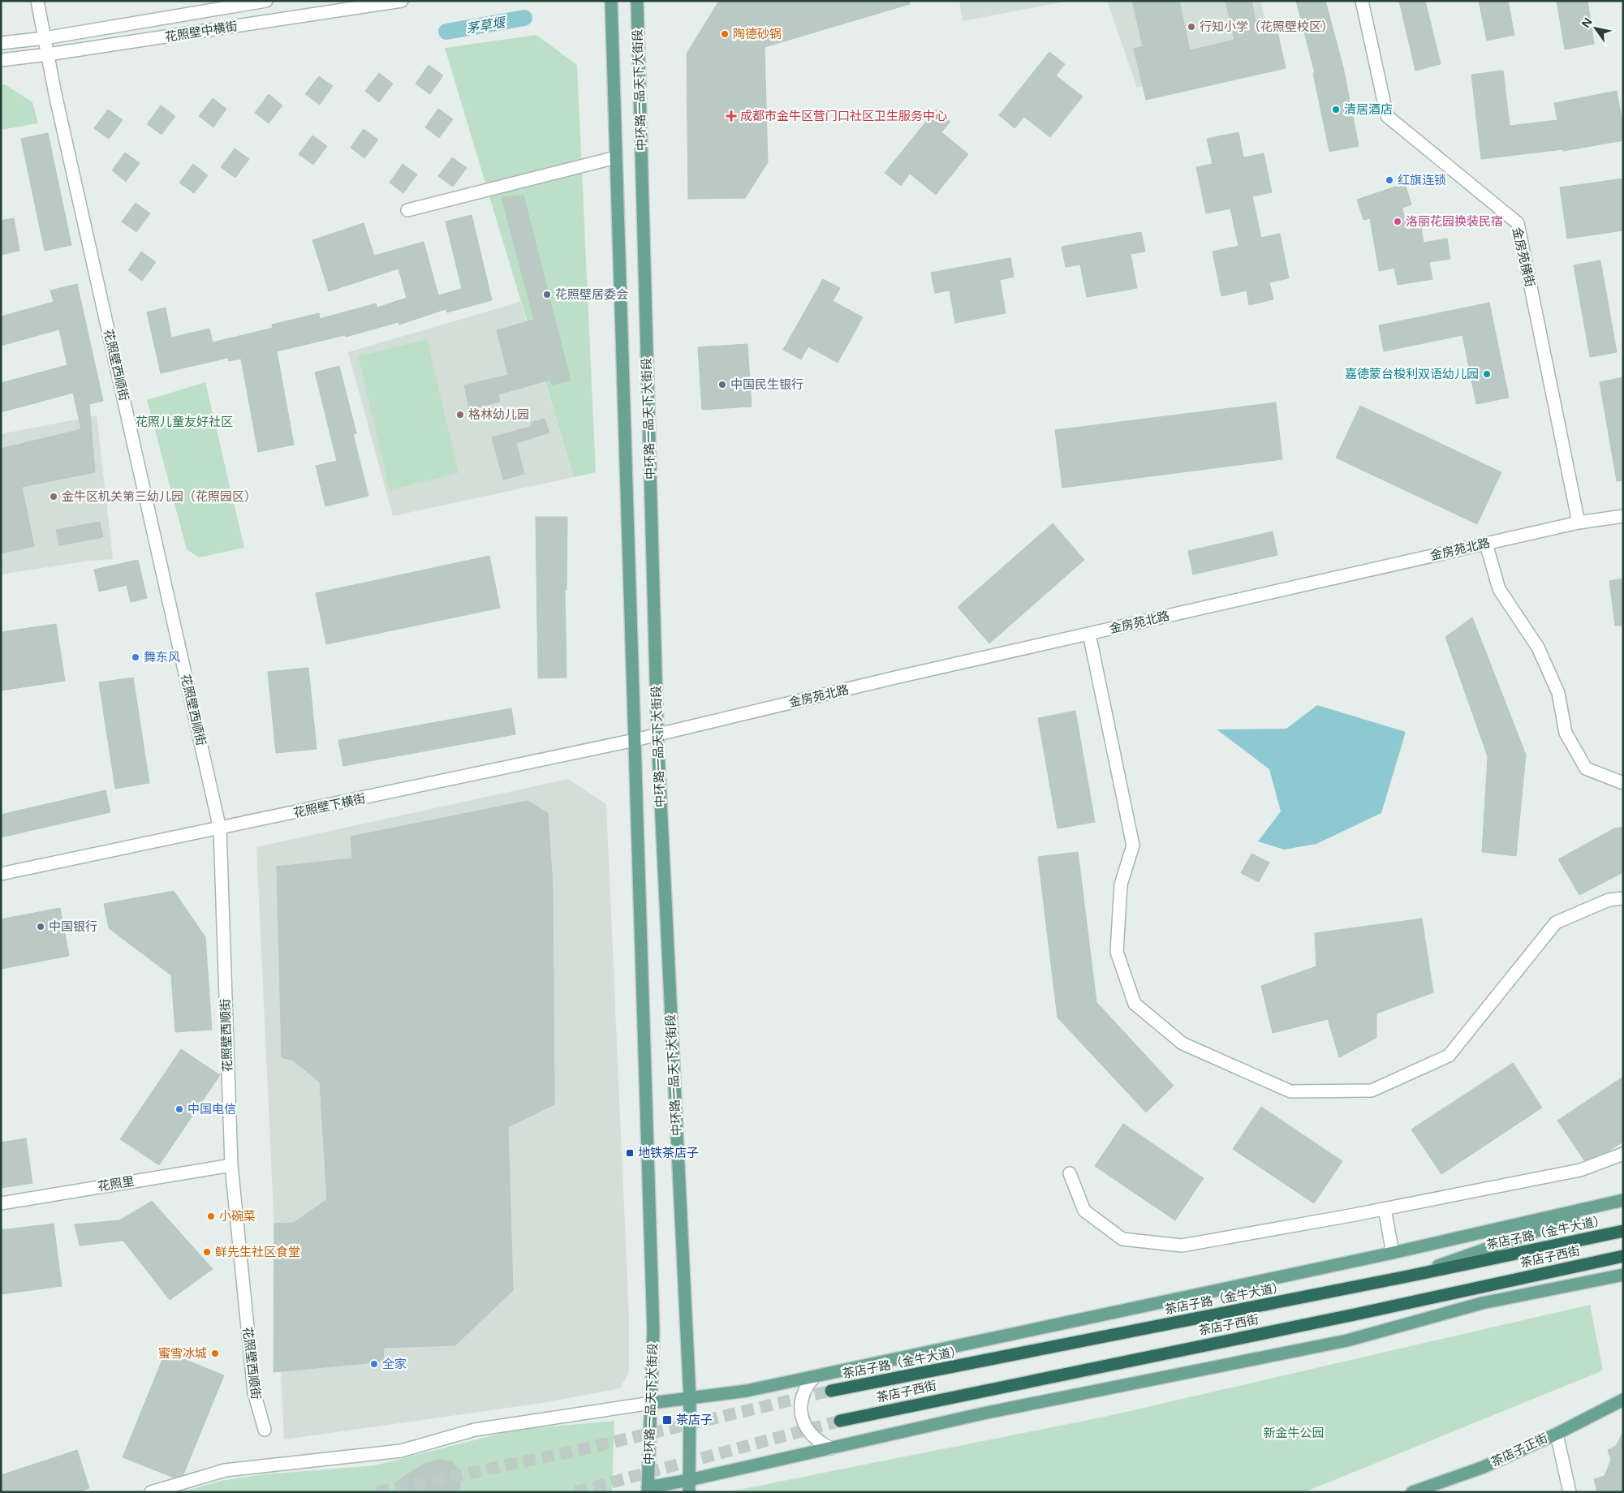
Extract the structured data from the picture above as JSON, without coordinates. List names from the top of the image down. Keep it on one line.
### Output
{"streets":{"highway":["茶店子路（金牛大道）","茶店子西街"],"main road":["中环路一品天下大街段","茶店子正街"],"street":["花照壁中横街","金房苑横街","花照壁西顺街","金房苑北路","花照壁下横街","花照里"]},"crossings":[["花照壁中横街","花照壁西顺街"],["中环路一品天下大街段","金房苑北路"],["中环路一品天下大街段","花照壁下横街"],["金房苑横街","金房苑北路"],["花照壁西顺街","花照壁下横街"],["花照壁西顺街","花照里"],["金房苑北路","花照壁下横街"]],"water":["茅草堰"],"parks":["花照儿童友好社区","新金牛公园"],"places":{"other":["行知小学（花照壁校区）","陶德砂锅","清居酒店","红旗连锁","洛丽花园换装民宿","花照壁居委会","嘉德蒙台梭利双语幼儿园","中国民生银行","格林幼儿园","金牛区机关第三幼儿园（花照园区）","舞东风","中国银行","中国电信","小碗菜","鲜先生社区食堂","蜜雪冰城","全家"],"health":["成都市金牛区营门口社区卫生服务中心"],"transit":["地铁茶店子","茶店子"]},"north":"top left"}
